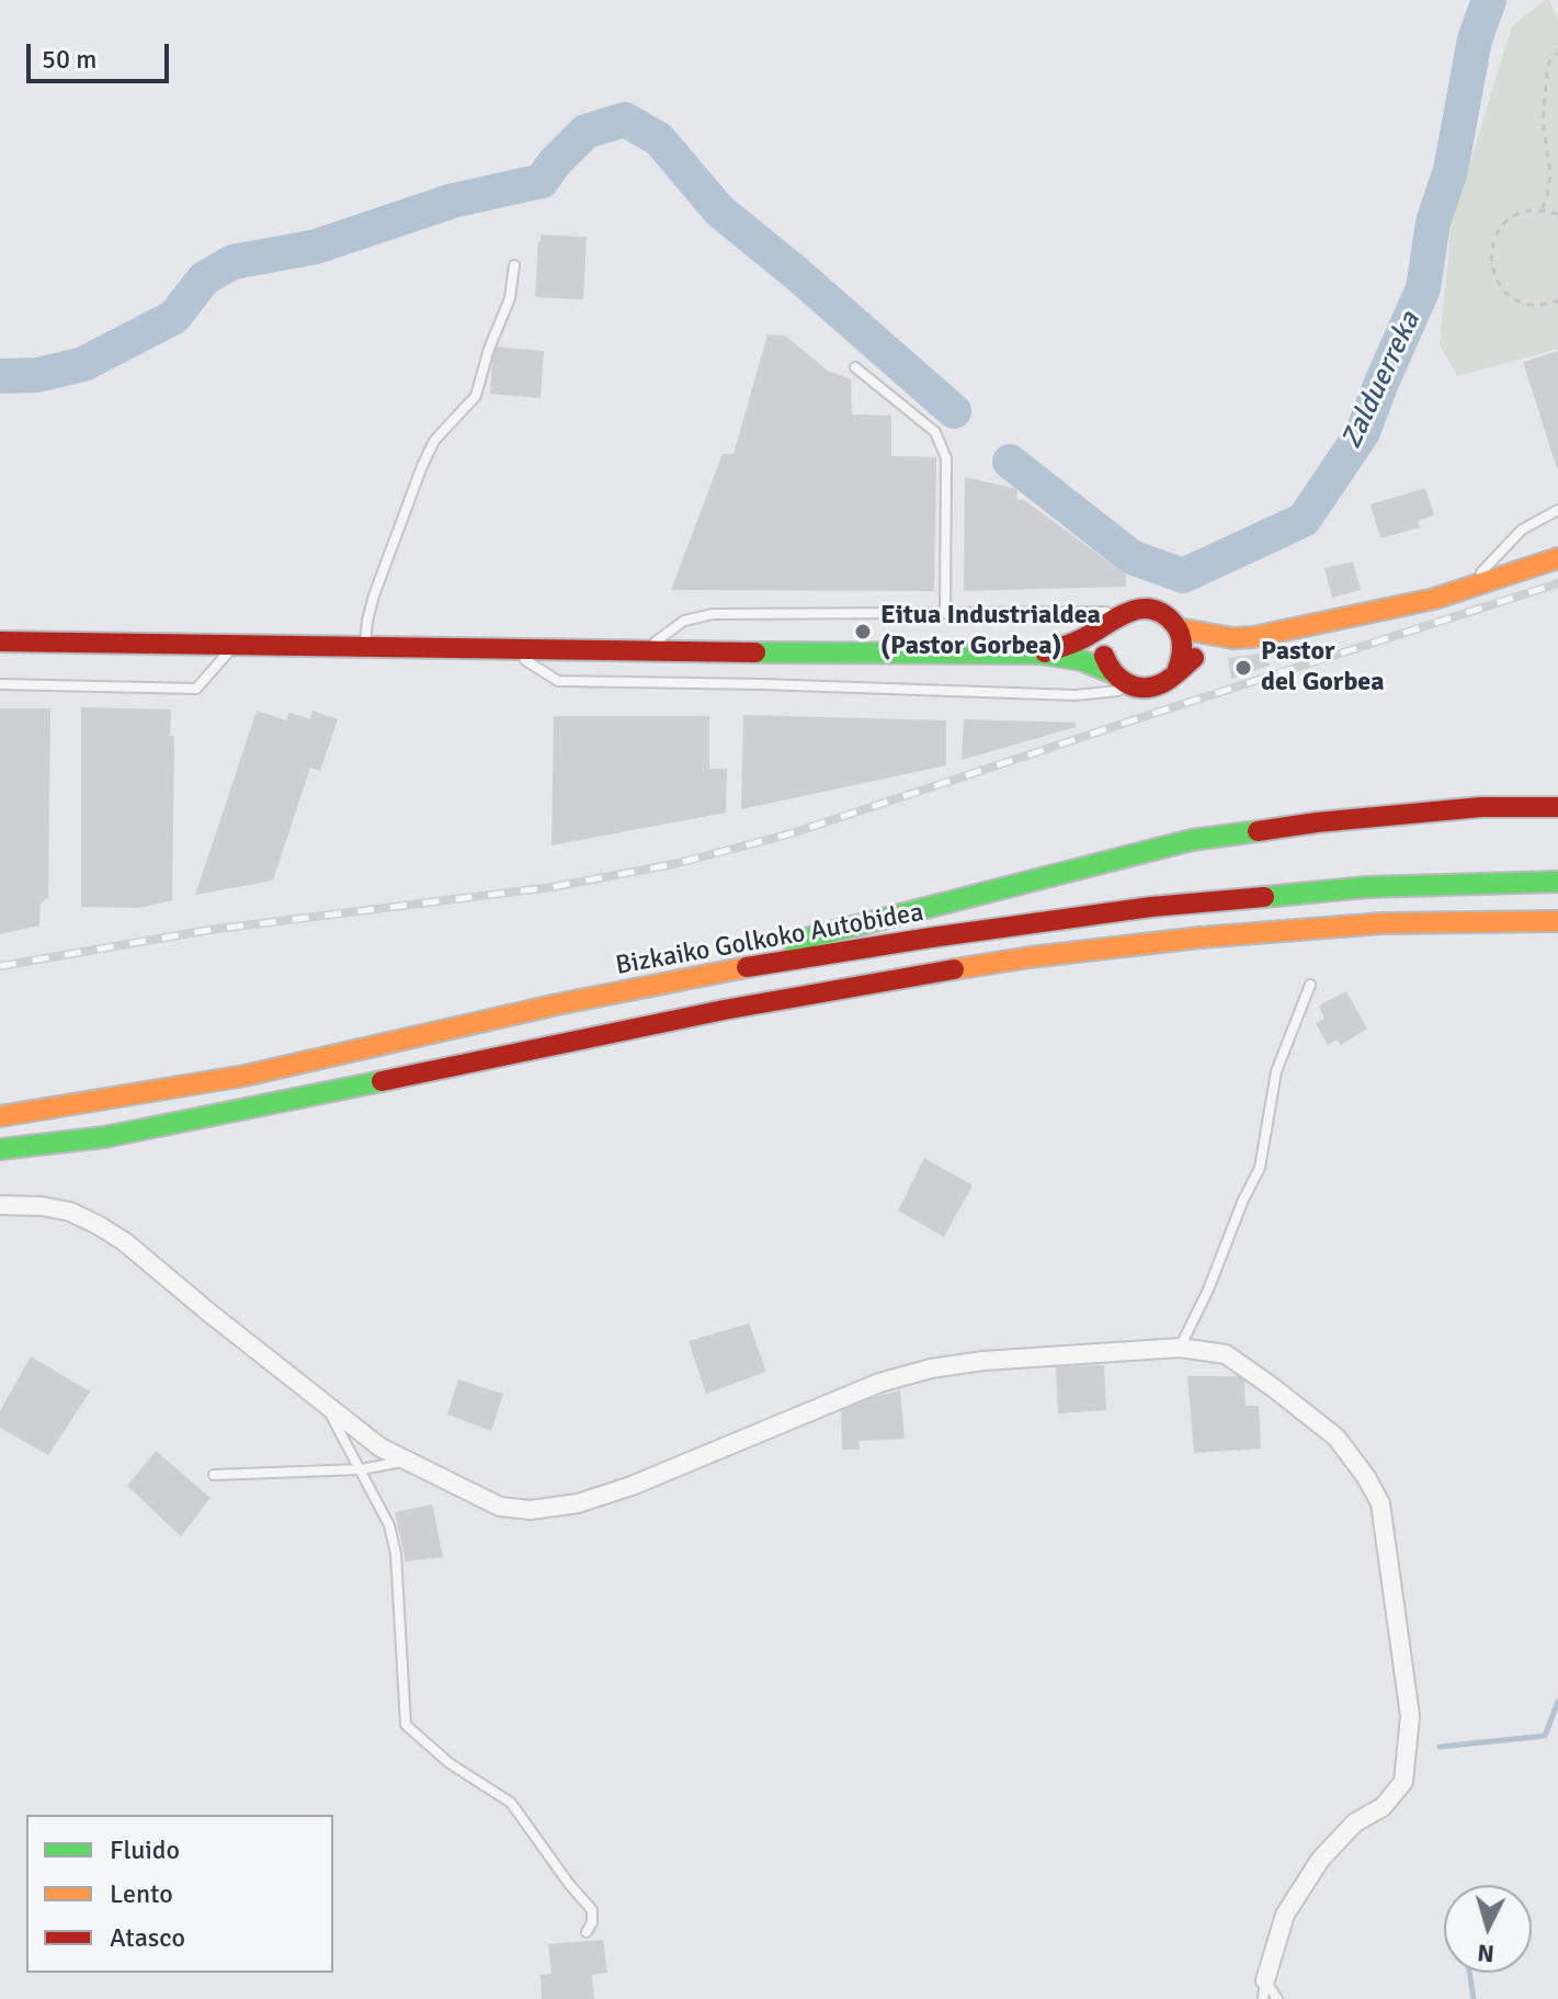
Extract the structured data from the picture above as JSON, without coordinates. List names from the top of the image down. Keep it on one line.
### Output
{"streets":{"highway":["Bizkaiko Golkoko Autobidea"]},"water":["Zalduerreka"],"places":["Eitua Industrialdea (Pastor Gorbea)","Pastor del Gorbea"],"legend":["Fluido","Lento","Atasco"],"scale_bar":"50 m","north":"bottom"}
